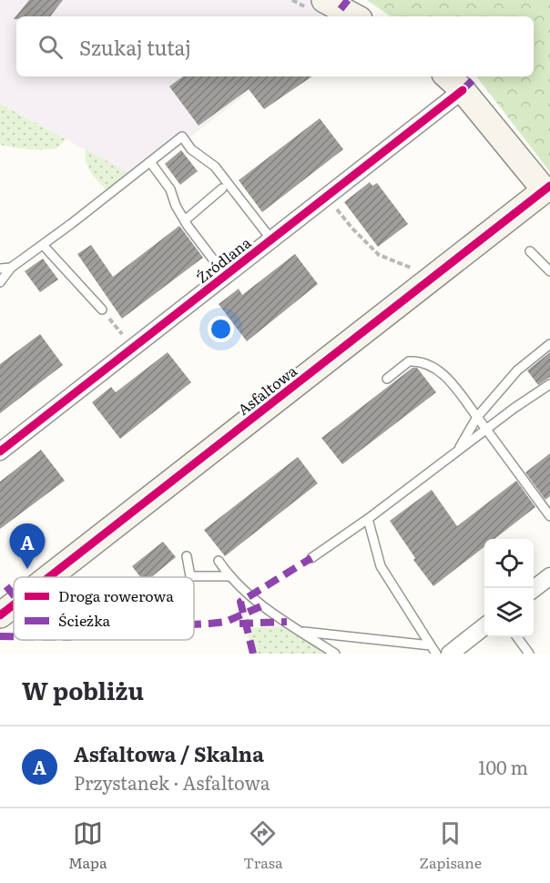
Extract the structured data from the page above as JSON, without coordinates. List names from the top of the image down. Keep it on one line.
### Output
{"streets":{"street":["Źródlana","Asfaltowa"]},"legend":["Droga rowerowa","Ścieżka"],"page":{"search":"Szukaj tutaj","pins":"A","heading":"W pobliżu","list":[{"mark":"A","name":"Asfaltowa / Skalna","note":"Przystanek · Asfaltowa","value":"100 m"}],"nav":["Mapa","Trasa","Zapisane"]}}
